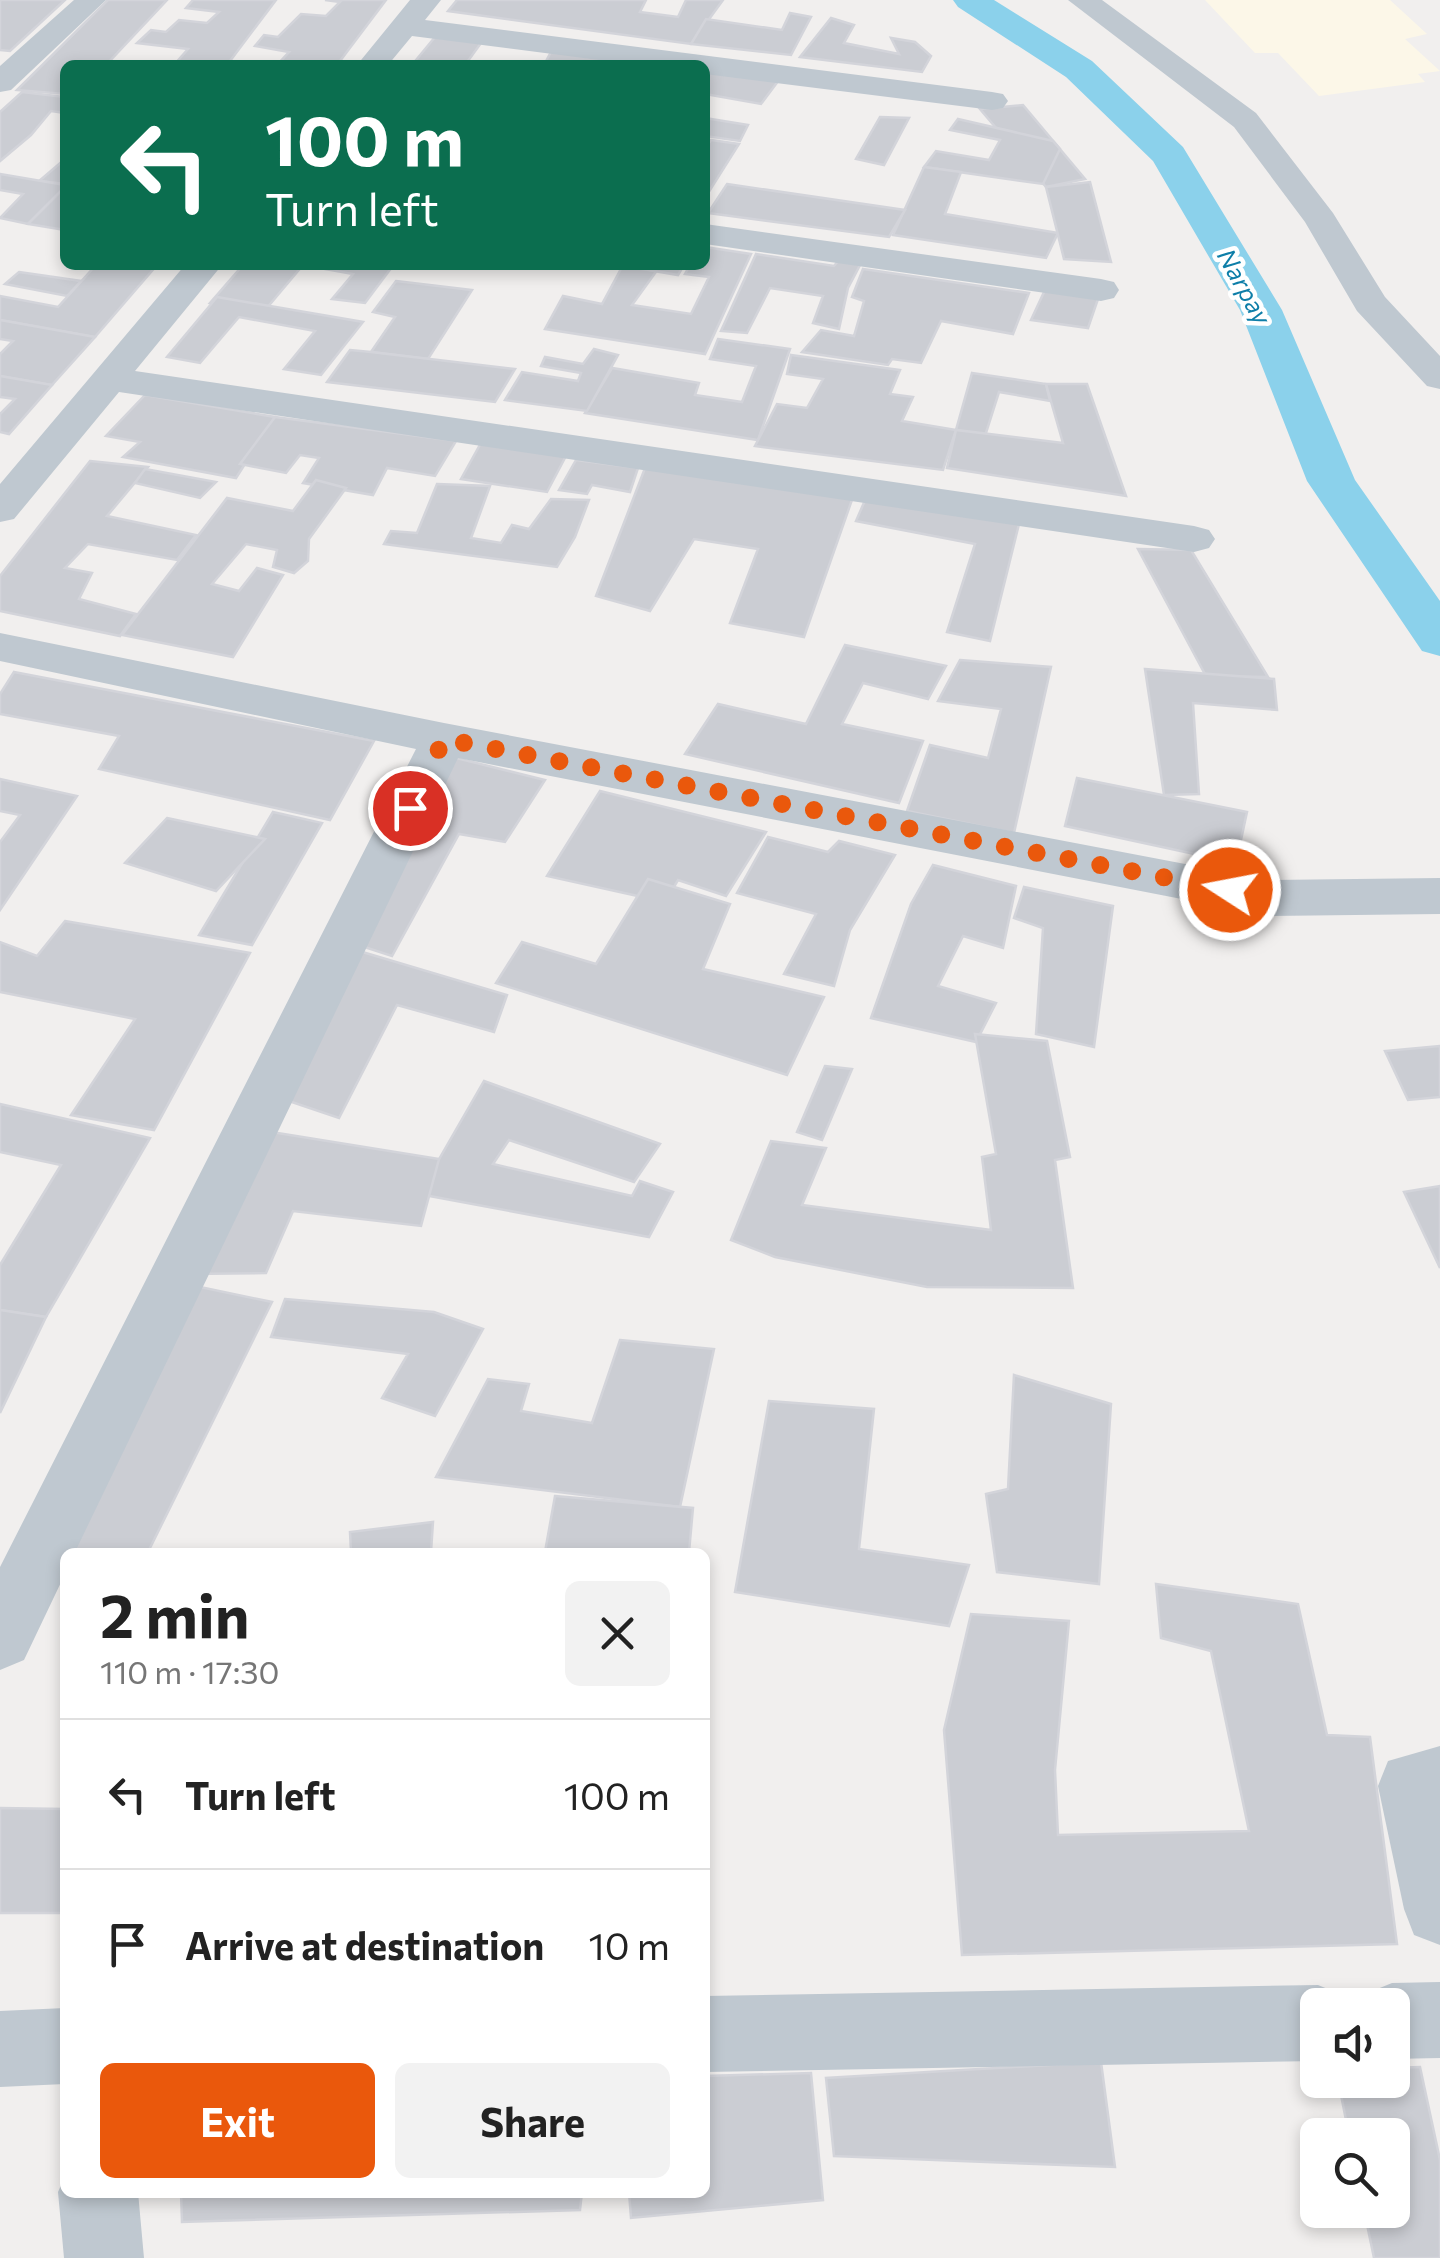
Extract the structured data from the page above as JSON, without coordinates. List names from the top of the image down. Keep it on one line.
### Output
{"water":["Narpay"],"page":{"turn":["100 m","Turn left"],"heading":["2 min","110 m · 17:30"],"list":[{"name":"Turn left","value":"100 m"},{"name":"Arrive at destination","value":"10 m"}],"buttons":["Exit","Share"]}}
